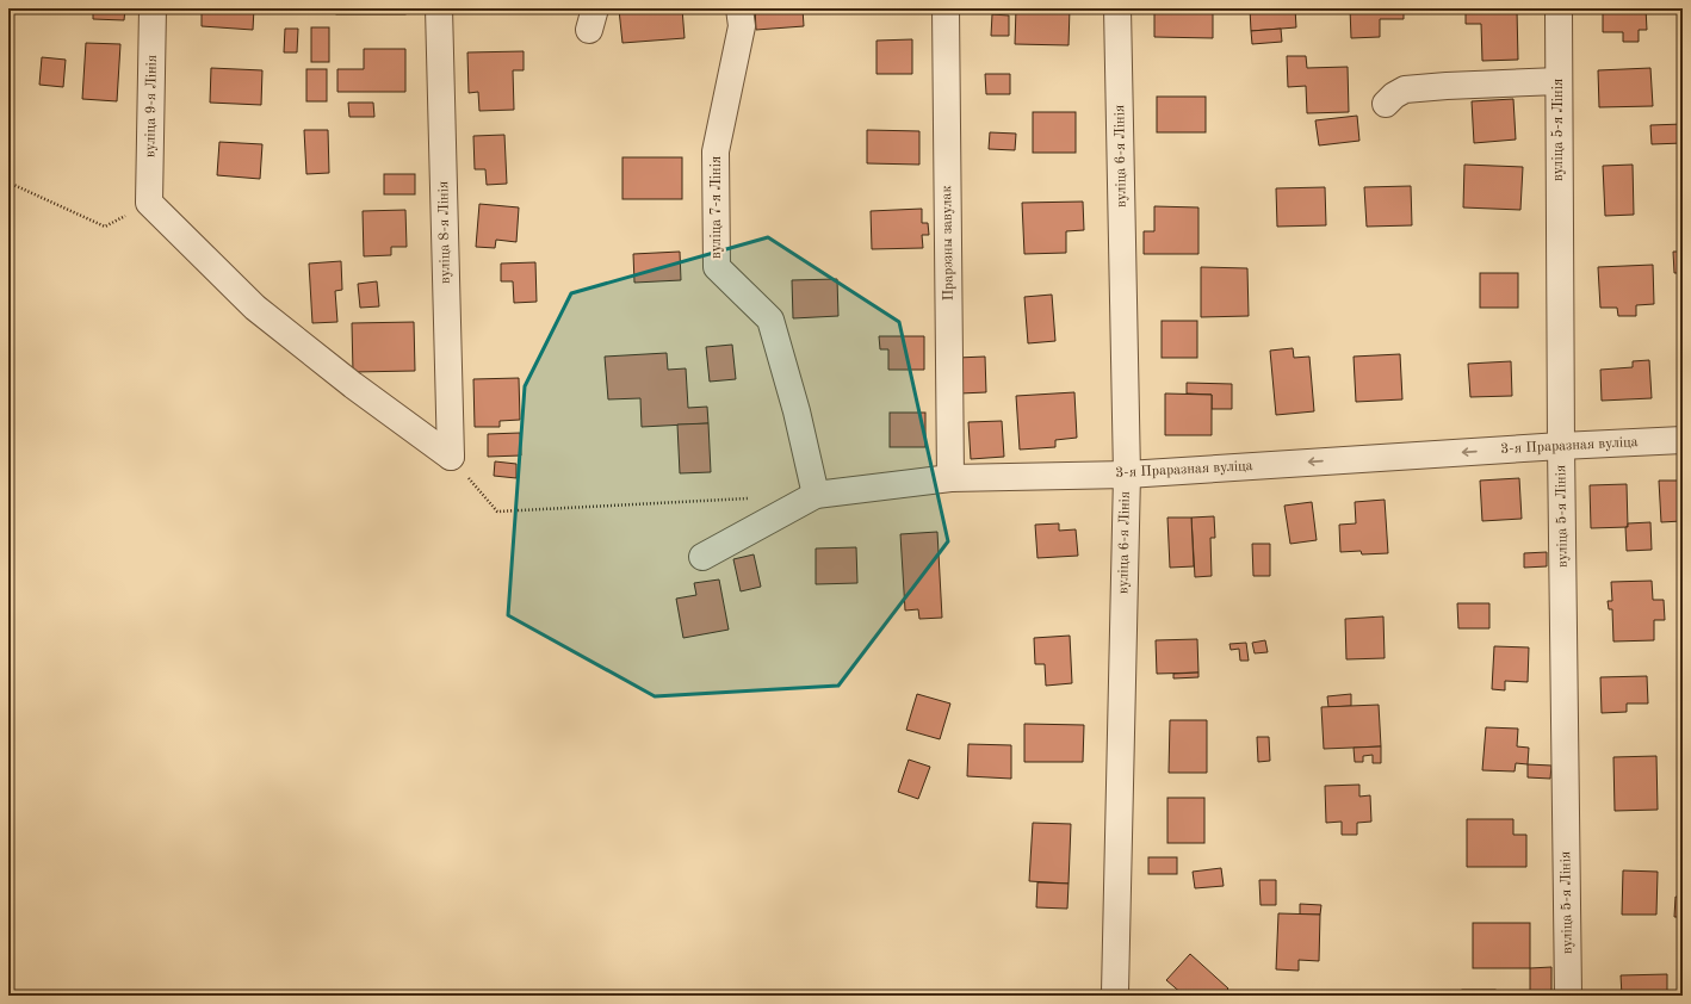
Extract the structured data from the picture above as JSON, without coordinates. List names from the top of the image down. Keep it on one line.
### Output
{"streets":{"street":["вуліца 9-я Лінія","вуліца 5-я Лінія","вуліца 6-я Лінія","вуліца 7-я Лінія","вуліца 8-я Лінія","Прарэзны завулак","3-я Праразная вуліца"]},"crossings":[["вуліца 5-я Лінія","3-я Праразная вуліца"],["вуліца 6-я Лінія","3-я Праразная вуліца"],["вуліца 7-я Лінія","3-я Праразная вуліца"],["Прарэзны завулак","3-я Праразная вуліца"]],"one_way":["3-я Праразная вуліца"]}
